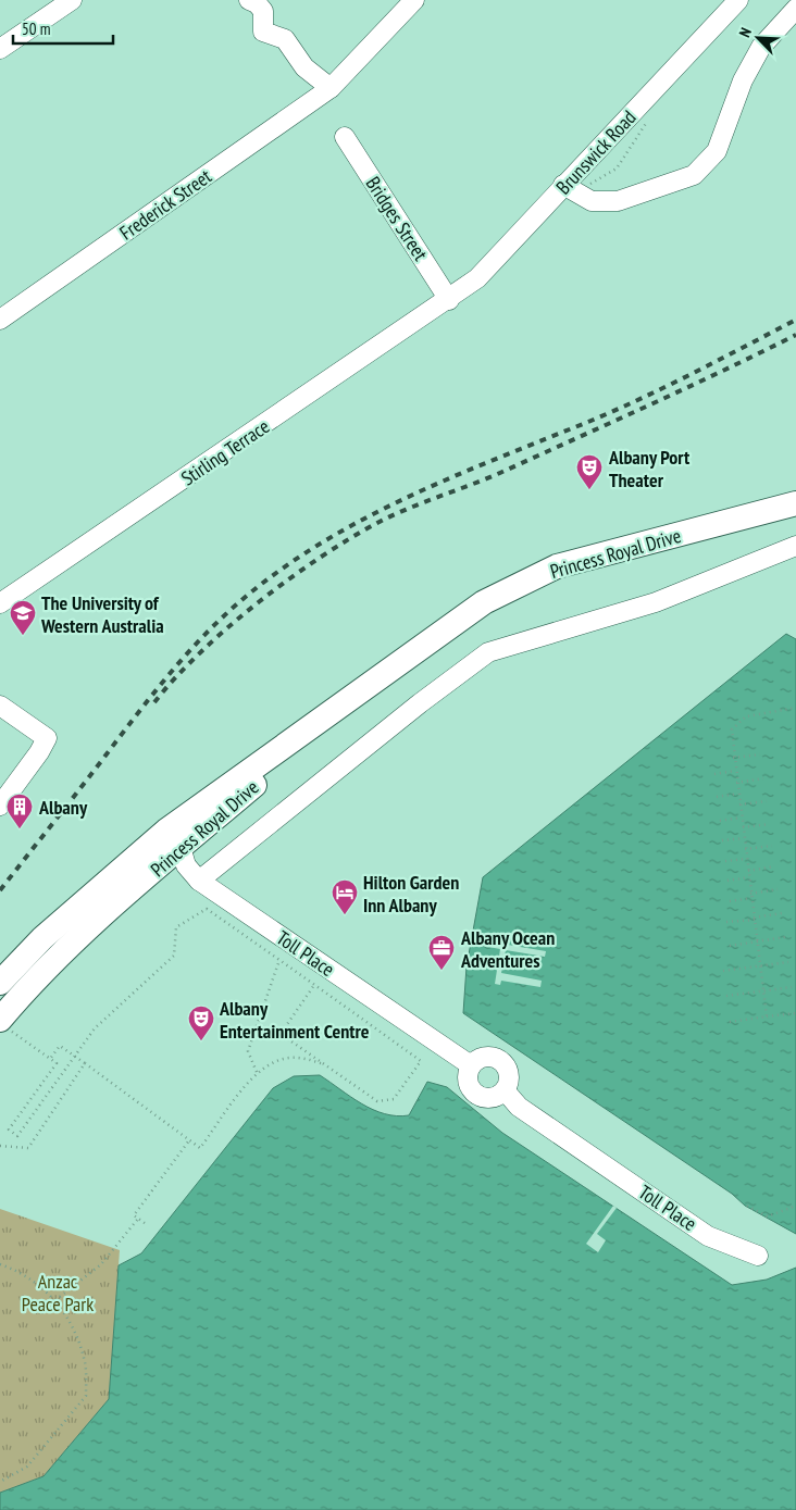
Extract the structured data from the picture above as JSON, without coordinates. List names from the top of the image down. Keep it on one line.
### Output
{"streets":{"main road":["Princess Royal Drive"],"street":["Brunswick Road","Frederick Street","Bridges Street","Stirling Terrace","Toll Place"]},"crossings":[["Brunswick Road","Bridges Street"],["Brunswick Road","Stirling Terrace"],["Bridges Street","Stirling Terrace"],["Princess Royal Drive","Toll Place"]],"parks":["Anzac Peace Park"],"places":{"theatre":["Albany Port Theater","Albany Entertainment Centre"],"school or university":["The University of Western Australia"],"building":["Albany"],"hotel":["Hilton Garden Inn Albany"],"office":["Albany Ocean Adventures"]},"scale_bar":"50 m","north":"top left"}
